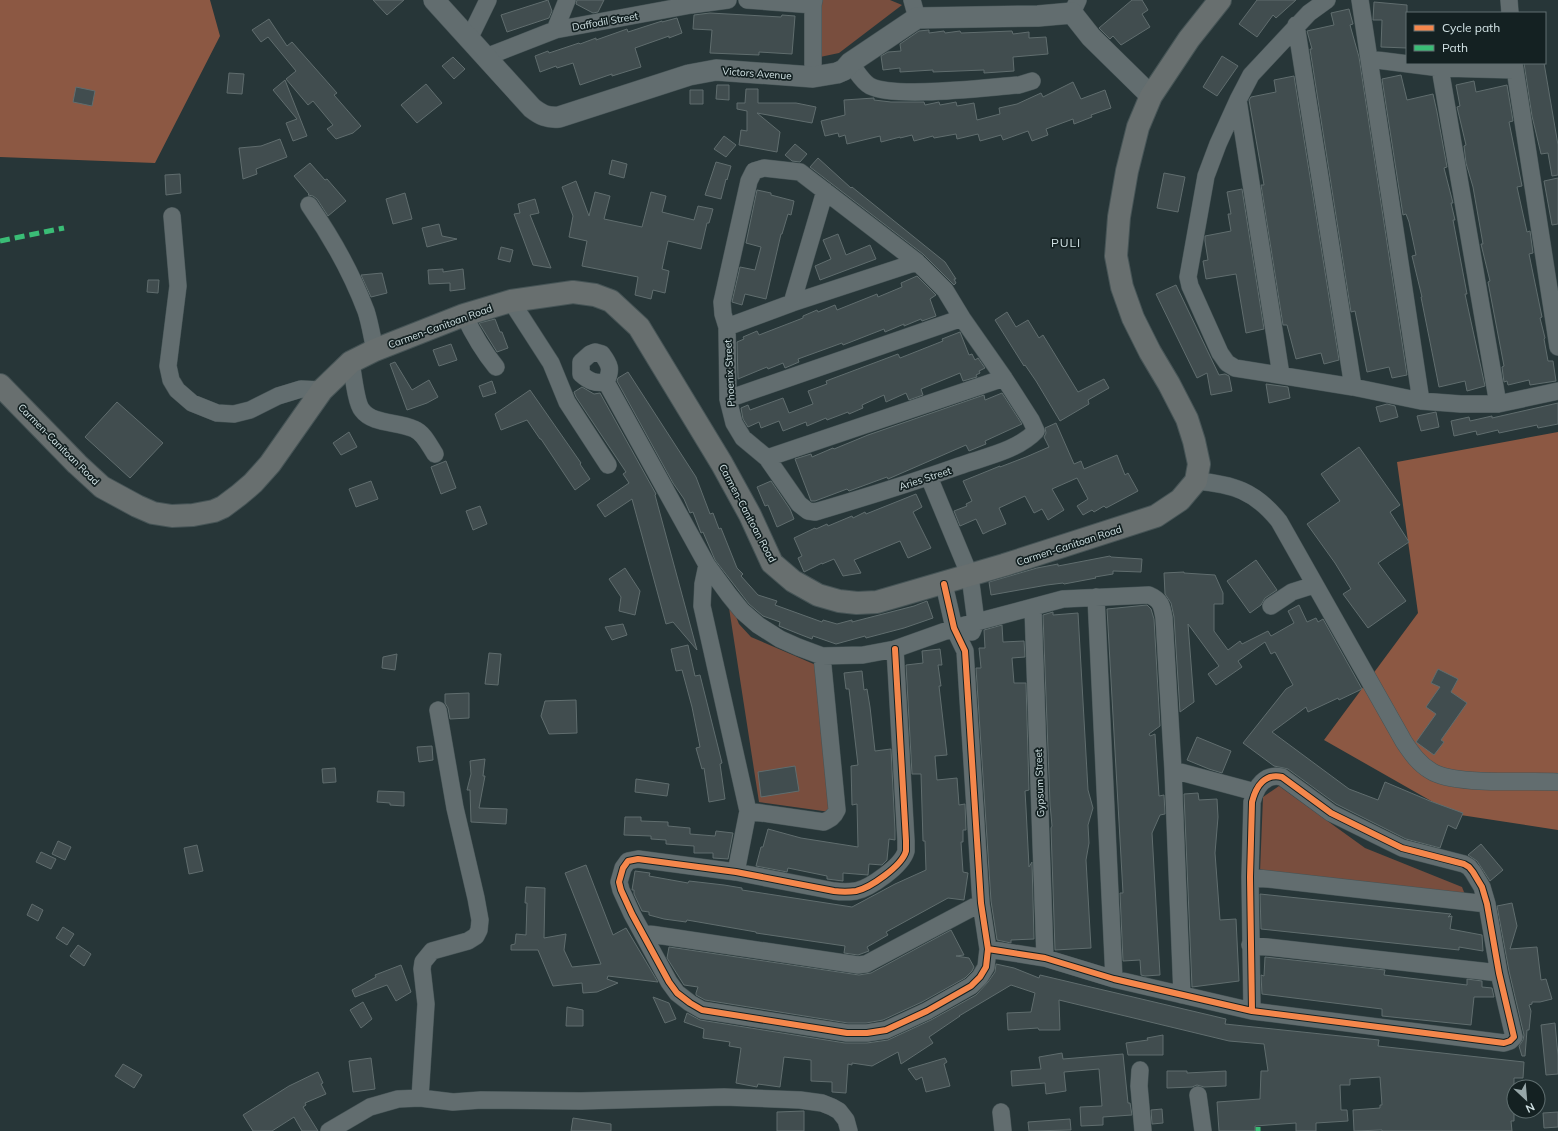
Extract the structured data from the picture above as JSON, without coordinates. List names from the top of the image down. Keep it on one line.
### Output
{"streets":{"main road":["Carmen-Canitoan Road"],"street":["Daffodil Street","Victors Avenue","Phoenix Street","Aries Street","Gypsum Street"]},"crossings":[["Daffodil Street","Victors Avenue"],["Phoenix Street","Aries Street"]],"districts":["PULI"],"legend":["Cycle path","Path"],"north":"bottom right"}
